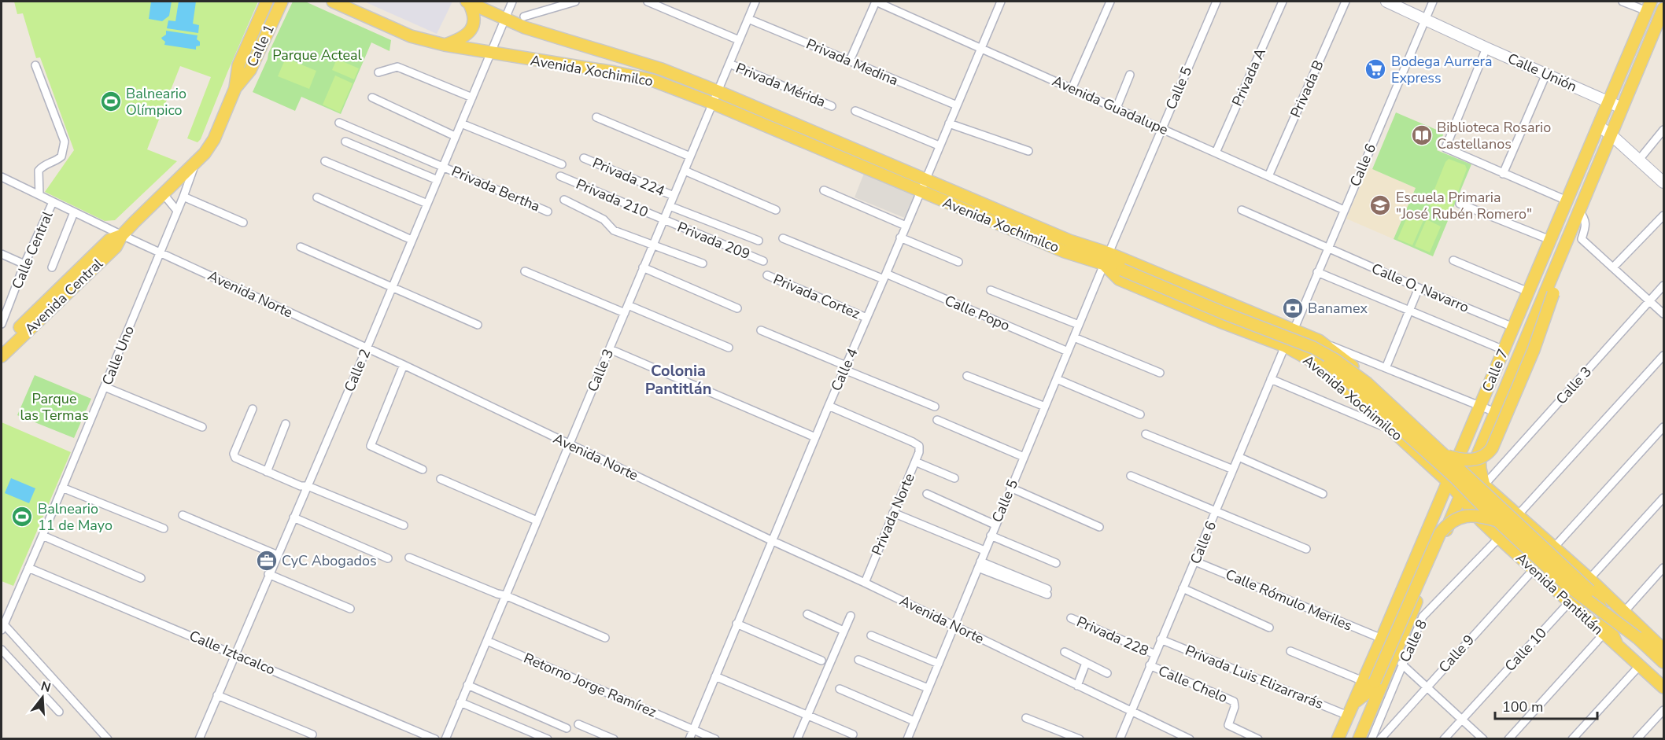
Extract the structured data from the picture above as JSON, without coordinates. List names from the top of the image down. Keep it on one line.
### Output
{"streets":{"main road":["Calle 1","Avenida Xochimilco","Avenida Central","Calle 7","Avenida Pantitlán"],"street":["Privada Medina","Calle Unión","Privada A","Privada Mérida","Calle 5","Privada B","Avenida Guadalupe","Calle 6","Privada 224","Privada Bertha","Privada 210","Privada 209","Calle Central","Calle O. Navarro","Avenida Norte","Privada Cortez","Calle Popo","Calle Uno","Calle 4","Calle 2","Calle 3","Privada Norte","Calle Rómulo Meriles","Privada 228","Calle 8","Calle 10","Calle Iztacalco","Calle 9","Privada Luis Elizarrarás","Calle Chelo","Retorno Jorge Ramírez"]},"crossings":[["Calle 1","Avenida Central"],["Calle 1","Calle Uno"],["Privada Medina","Calle 4"],["Privada Medina","Calle 3"],["Avenida Xochimilco","Calle 5"],["Avenida Xochimilco","Calle 6"],["Avenida Xochimilco","Calle 4"],["Avenida Xochimilco","Calle 2"],["Avenida Xochimilco","Calle 3"],["Avenida Xochimilco","Calle 7"],["Avenida Xochimilco","Avenida Pantitlán"],["Calle Unión","Calle 6"],["Calle Unión","Calle 7"],["Privada A","Avenida Guadalupe"],["Privada Mérida","Calle 3"],["Calle 5","Avenida Guadalupe"],["Calle 5","Avenida Norte"],["Calle 5","Calle Popo"],["Privada B","Avenida Guadalupe"],["Avenida Guadalupe","Calle 6"],["Avenida Guadalupe","Calle 4"],["Calle 6","Calle O. Navarro"],["Calle 6","Avenida Norte"],["Calle 6","Calle Rómulo Meriles"],["Calle 6","Privada 228"],["Calle 6","Privada Luis Elizarrarás"],["Calle 6","Calle Chelo"],["Privada 224","Calle 3"],["Privada Bertha","Calle 2"],["Privada 210","Privada 209"],["Privada 210","Calle 3"],["Privada 209","Calle 3"],["Calle Central","Avenida Norte"],["Calle O. Navarro","Calle 7"],["Avenida Norte","Avenida Central"],["Avenida Norte","Calle Uno"],["Avenida Norte","Calle 4"],["Avenida Norte","Calle 2"],["Avenida Norte","Calle 3"],["Avenida Norte","Privada Norte"],["Avenida Central","Calle Uno"],["Privada Cortez","Calle 4"],["Calle Popo","Calle 4"],["Calle Uno","Calle Iztacalco"],["Calle 4","Privada Norte"],["Calle 4","Retorno Jorge Ramírez"],["Calle 2","Calle Iztacalco"],["Calle 3","Avenida Pantitlán"],["Calle 3","Retorno Jorge Ramírez"],["Calle 7","Avenida Pantitlán"],["Calle 7","Calle Rómulo Meriles"],["Avenida Pantitlán","Calle 8"],["Avenida Pantitlán","Calle 10"],["Avenida Pantitlán","Calle 9"]],"districts":["Colonia Pantitlán"],"parks":["Parque Acteal","Parque las Termas"],"places":{"supermarket":["Bodega Aurrera Express"],"sports":["Balneario Olímpico","Balneario 11 de Mayo"],"library":["Biblioteca Rosario Castellanos"],"school or university":["Escuela Primaria \"José Rubén Romero\""],"bank":["Banamex"],"office":["CyC Abogados"]},"scale_bar":"100 m","north":"top"}
